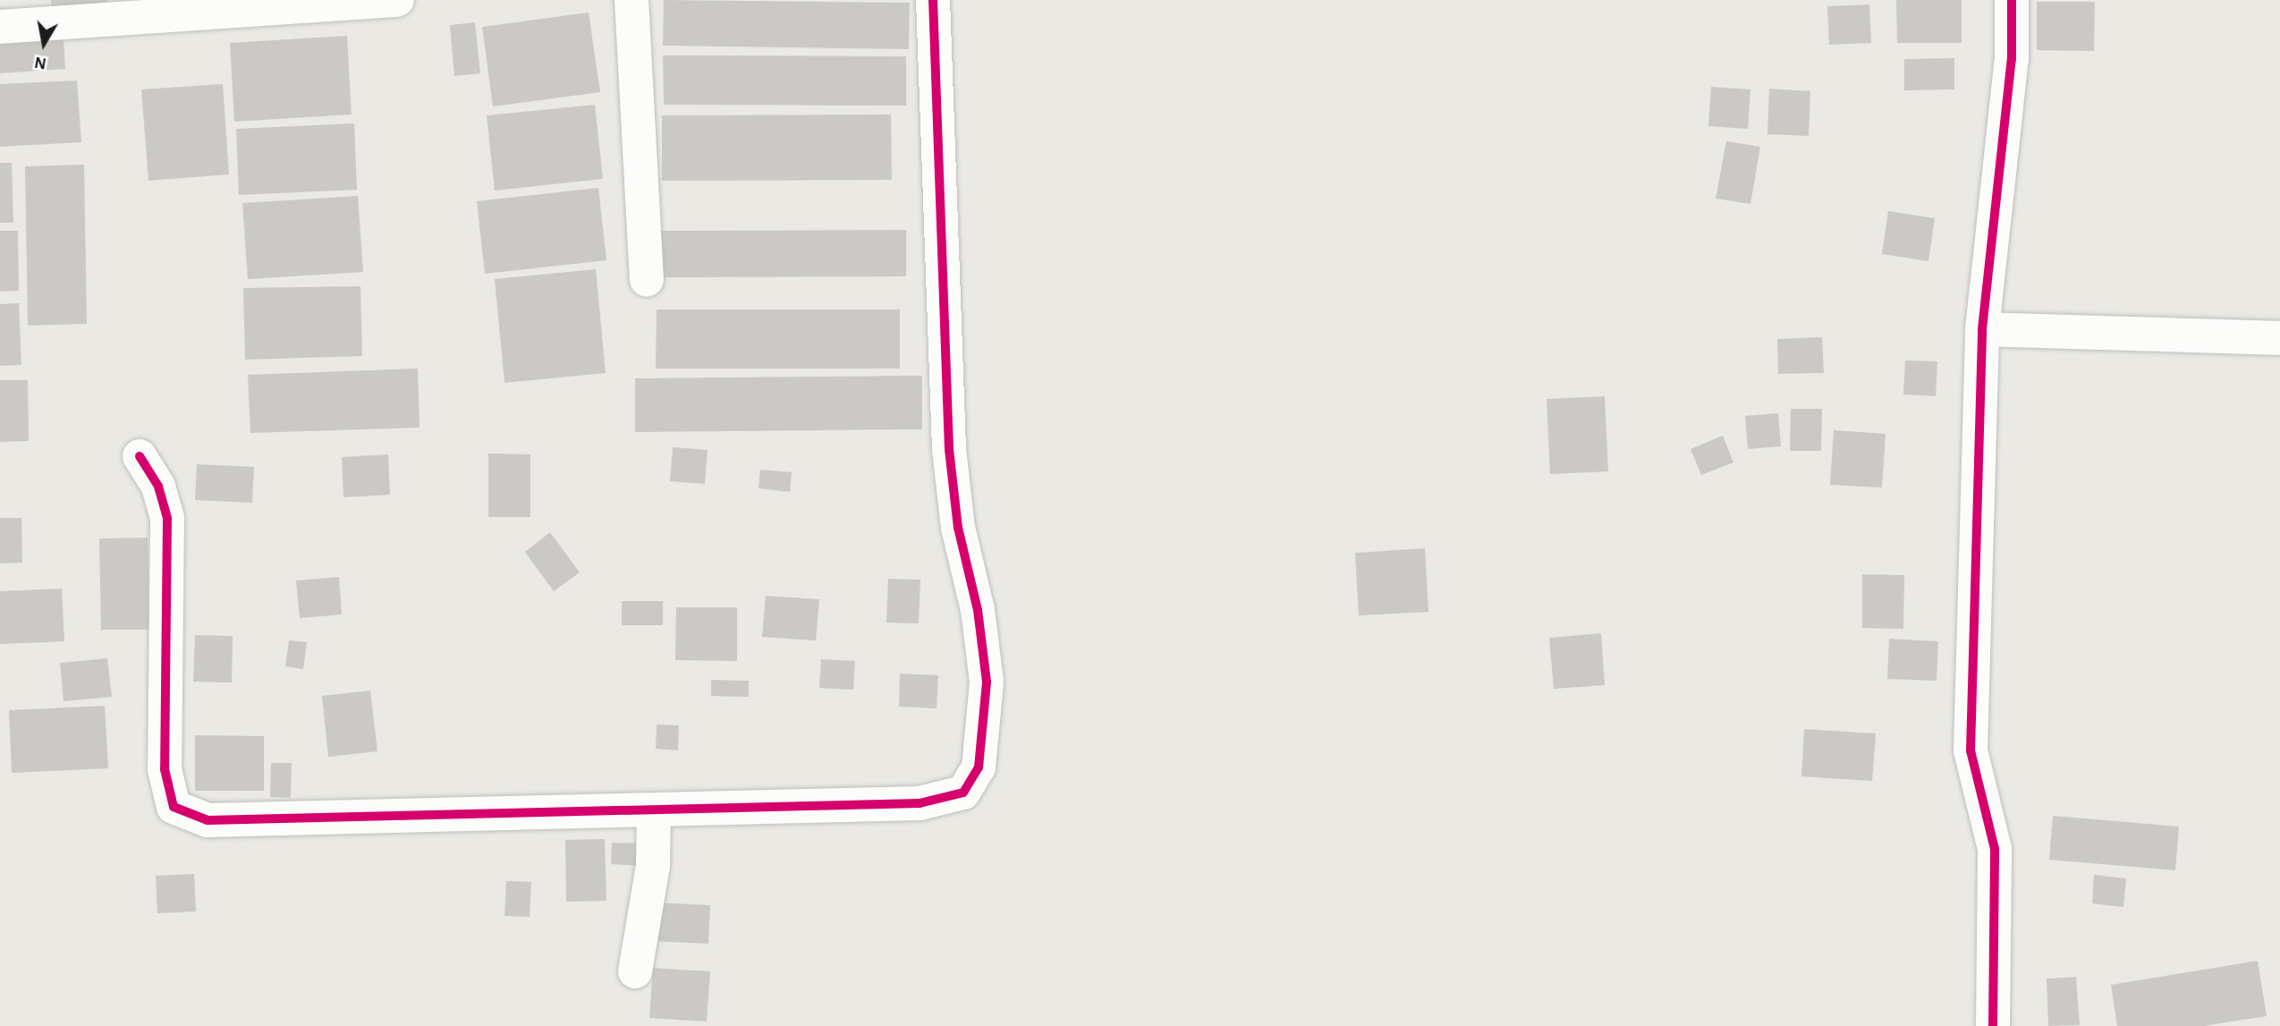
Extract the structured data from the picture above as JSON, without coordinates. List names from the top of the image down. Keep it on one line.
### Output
{"north":"bottom"}
